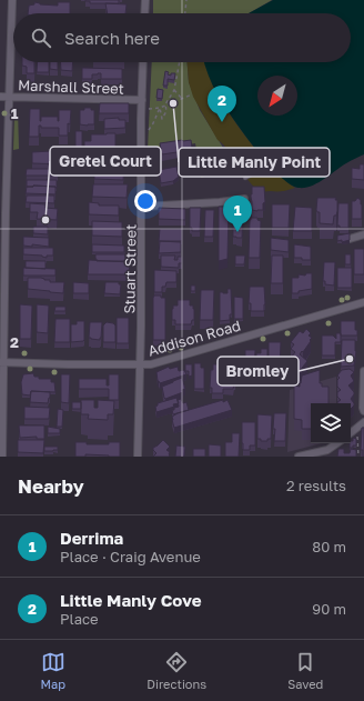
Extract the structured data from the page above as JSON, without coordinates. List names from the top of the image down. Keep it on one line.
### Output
{"streets":{"street":["Marshall Street","Stuart Street","Addison Road"]},"crossings":[["Marshall Street","Stuart Street"],["Stuart Street","Addison Road"]],"places":["Little Manly Point","Gretel Court","Bromley"],"north":"bottom left","page":{"search":"Search here","pins":["2","1"],"heading":["Nearby","2 results"],"list":[{"mark":"1","name":"Derrima","note":"Place · Craig Avenue","value":"80 m"},{"mark":"2","name":"Little Manly Cove","note":"Place","value":"90 m"}],"nav":["Map","Directions","Saved"]},"grid":{"rows":["1","2"]}}
